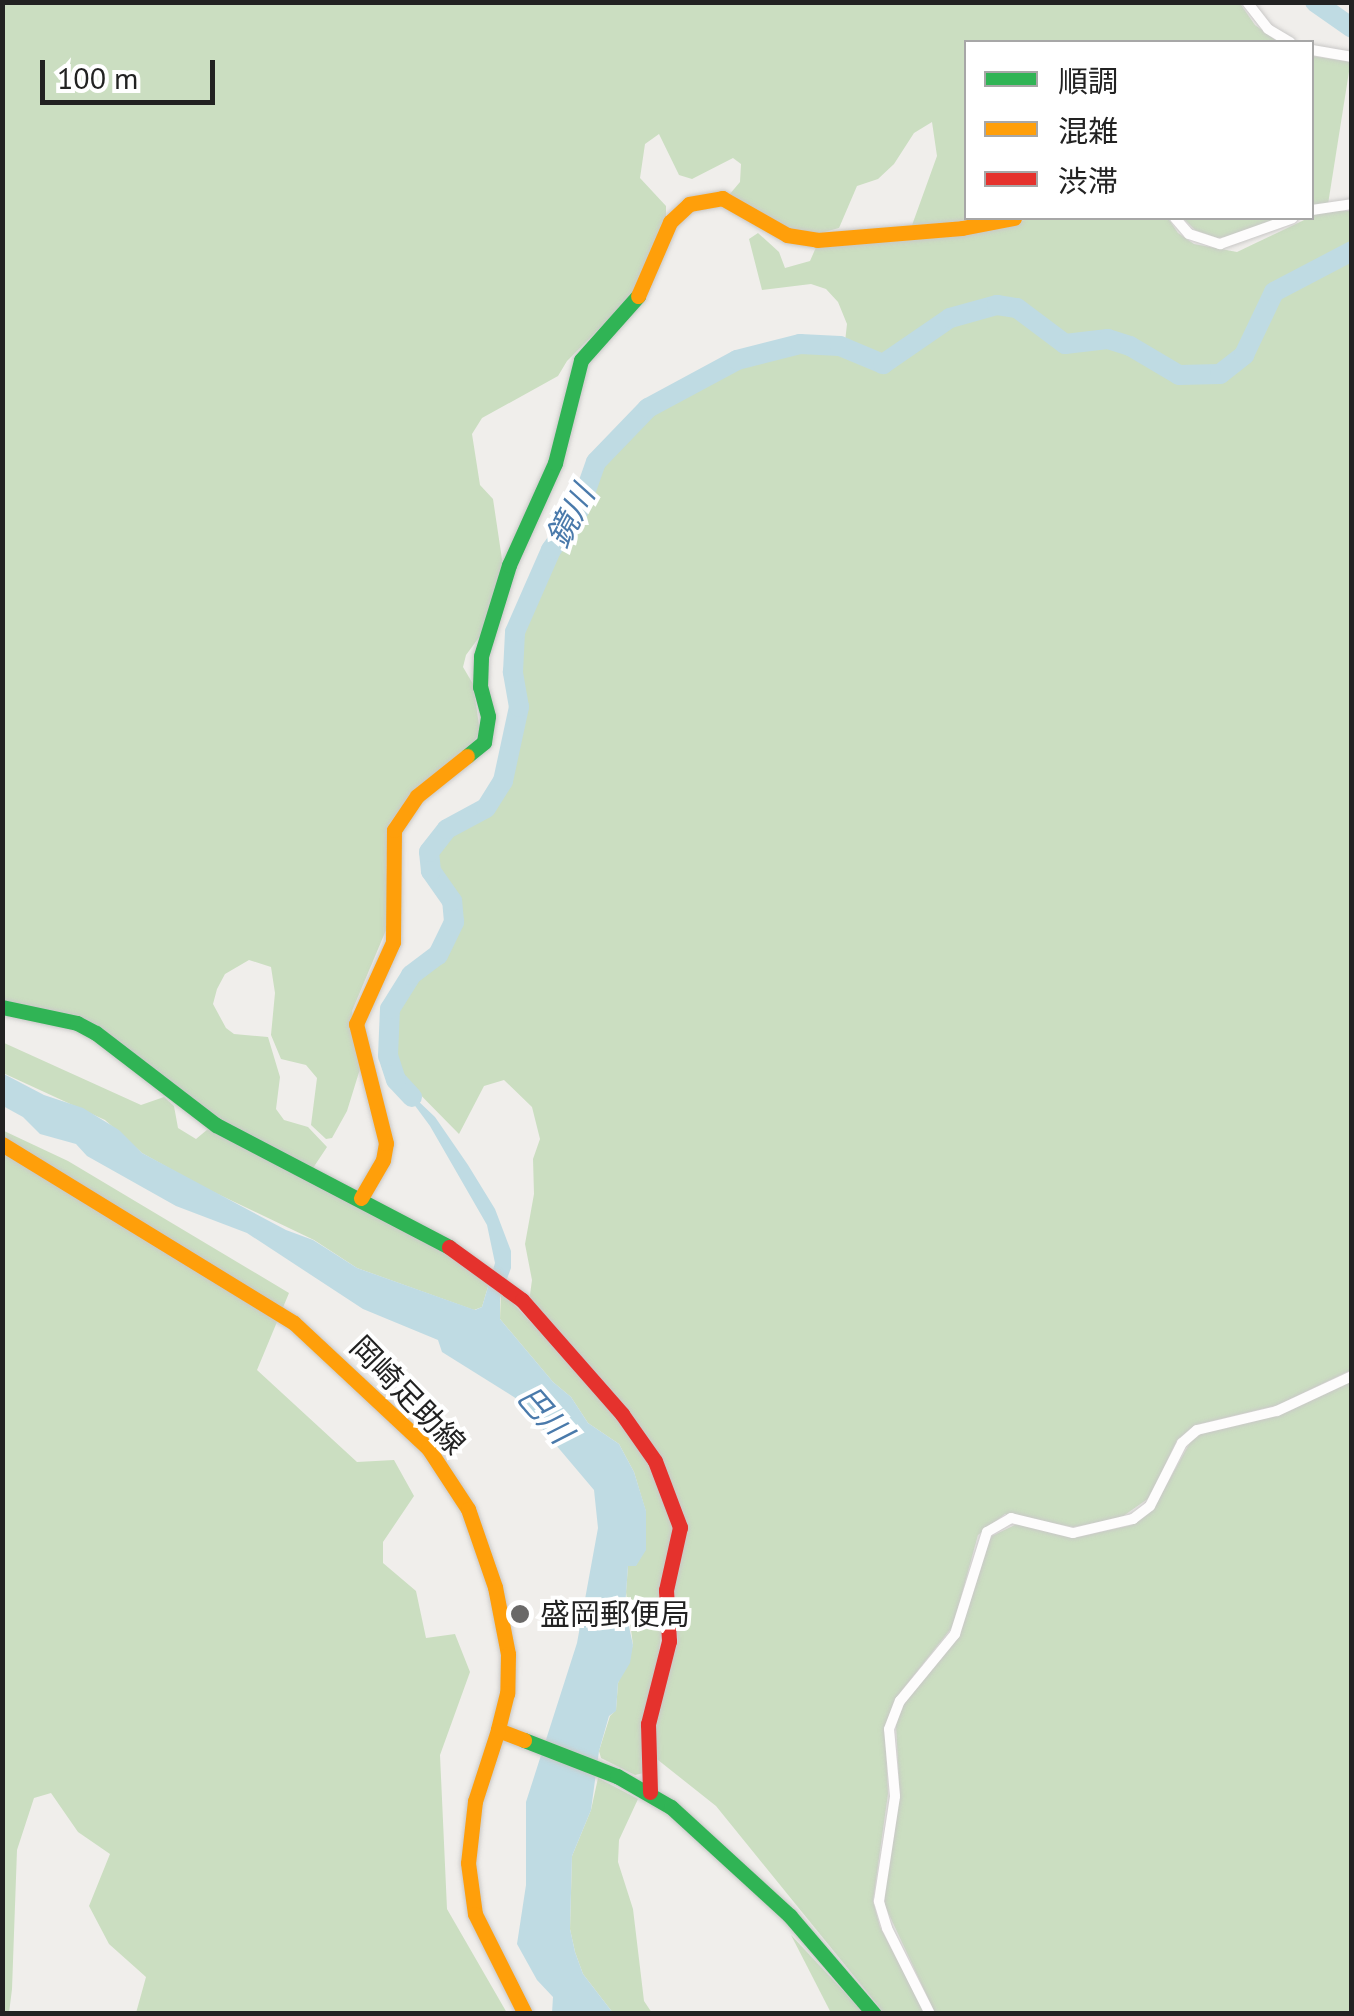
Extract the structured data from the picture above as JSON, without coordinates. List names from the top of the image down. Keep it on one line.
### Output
{"streets":{"street":["岡崎足助線"]},"water":["鏡川","巴川"],"places":["盛岡郵便局"],"legend":["順調","混雑","渋滞"],"scale_bar":"100 m"}
